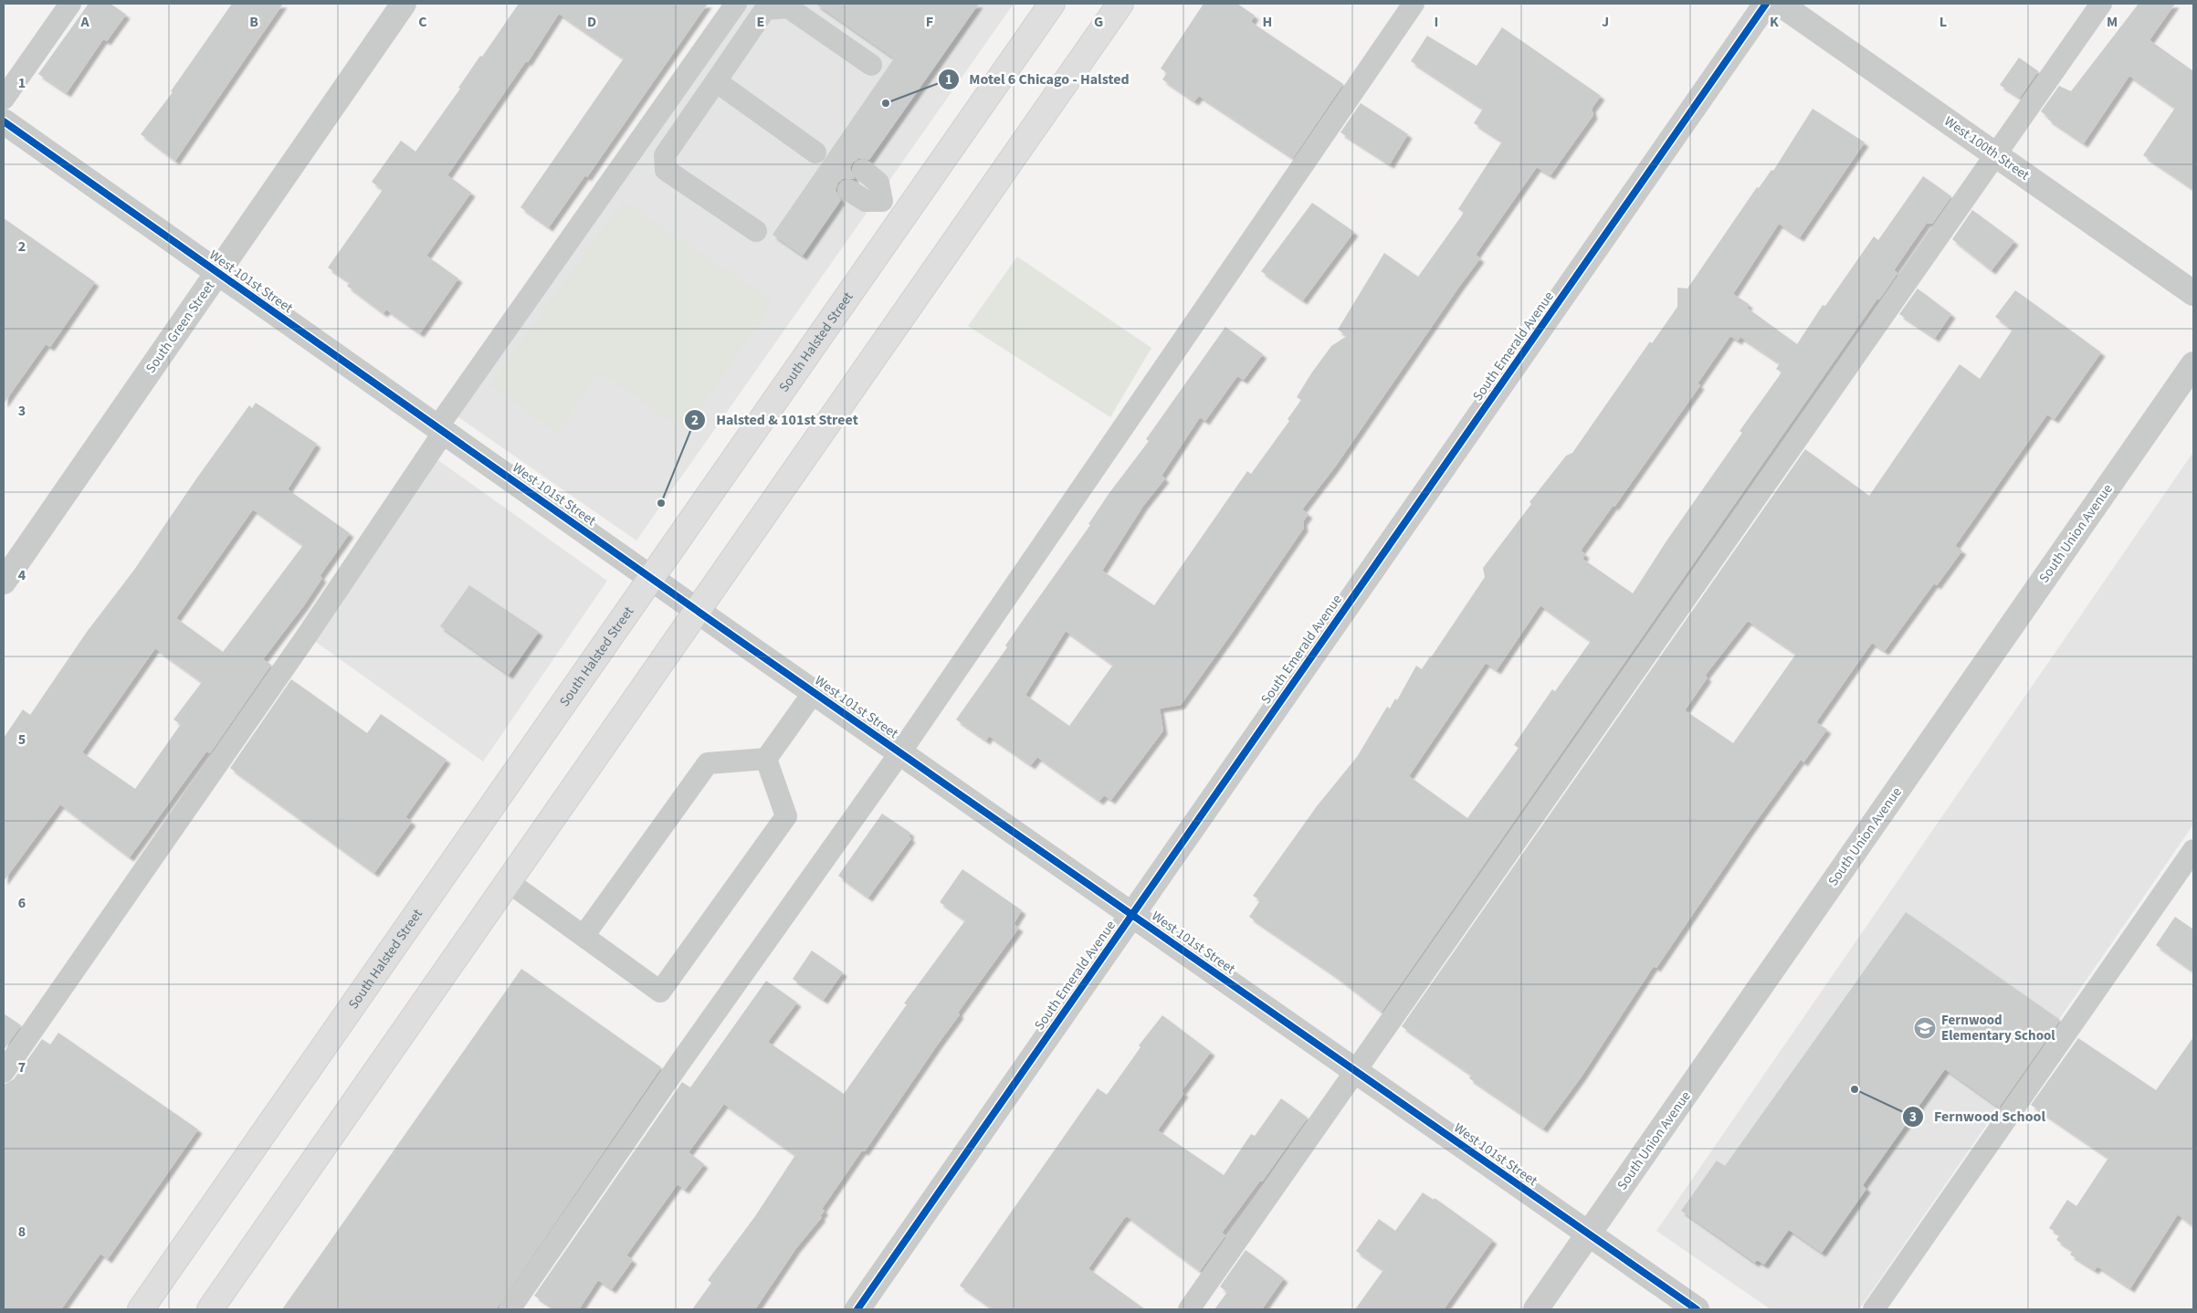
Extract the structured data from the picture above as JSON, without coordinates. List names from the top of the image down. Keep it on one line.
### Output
{"streets":{"main road":["South Halsted Street"],"street":["West 100th Street","West 101st Street","South Green Street","South Emerald Avenue","South Union Avenue"]},"crossings":[["West 101st Street","South Green Street"],["West 101st Street","South Halsted Street"],["West 101st Street","South Emerald Avenue"],["West 101st Street","South Union Avenue"]],"places":{"other":["Motel 6 Chicago - Halsted","Halsted & 101st Street","Fernwood School"],"school or university":["Fernwood Elementary School"]},"grid":{"columns":["A","B","C","D","E","F","G","H","I","J","K","L","M"],"rows":["1","2","3","4","5","6","7","8"]}}
